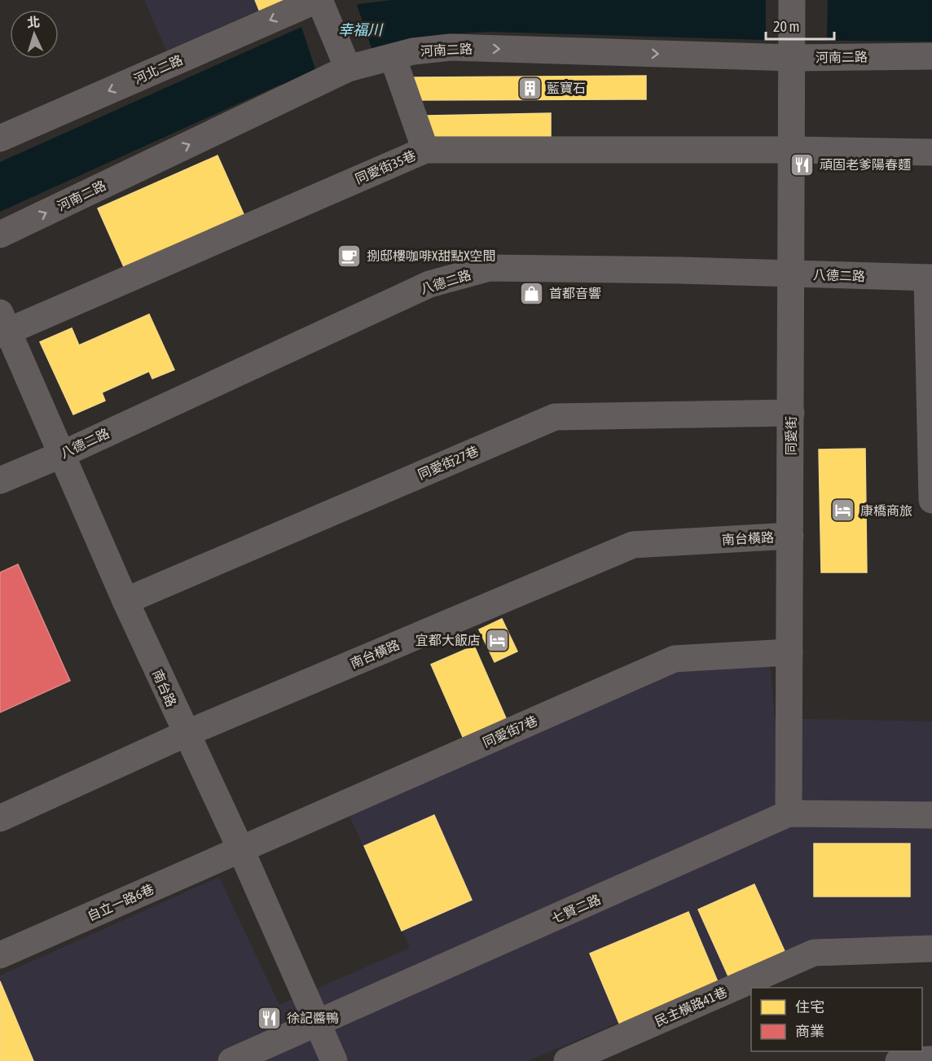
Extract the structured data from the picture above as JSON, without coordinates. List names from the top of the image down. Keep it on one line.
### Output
{"streets":{"street":["河南二路","河北二路","同愛街35巷","八德二路","同愛街","同愛街27巷","南台橫路","南台路","同愛街7巷","自立一路6巷","七賢二路","民主橫路41巷"]},"crossings":[["河南二路","同愛街"],["同愛街35巷","同愛街"],["同愛街35巷","南台路"],["八德二路","同愛街"],["八德二路","南台路"],["同愛街","同愛街27巷"],["同愛街","南台橫路"],["同愛街","同愛街7巷"],["同愛街","七賢二路"],["同愛街27巷","南台路"],["南台橫路","南台路"],["南台路","同愛街7巷"],["南台路","自立一路6巷"],["南台路","七賢二路"],["同愛街7巷","自立一路6巷"]],"one_way":["河南二路","河北二路"],"water":["幸福川"],"places":{"building":["藍寶石"],"restaurant":["頑固老爹陽春麵","徐記醬鴨"],"cafe":["捌邸樓咖啡X甜點X空間"],"shop":["首都音響"],"hotel":["康橋商旅","宜都大飯店"]},"legend":["住宅","商業"],"scale_bar":"20 m","north":"top"}
